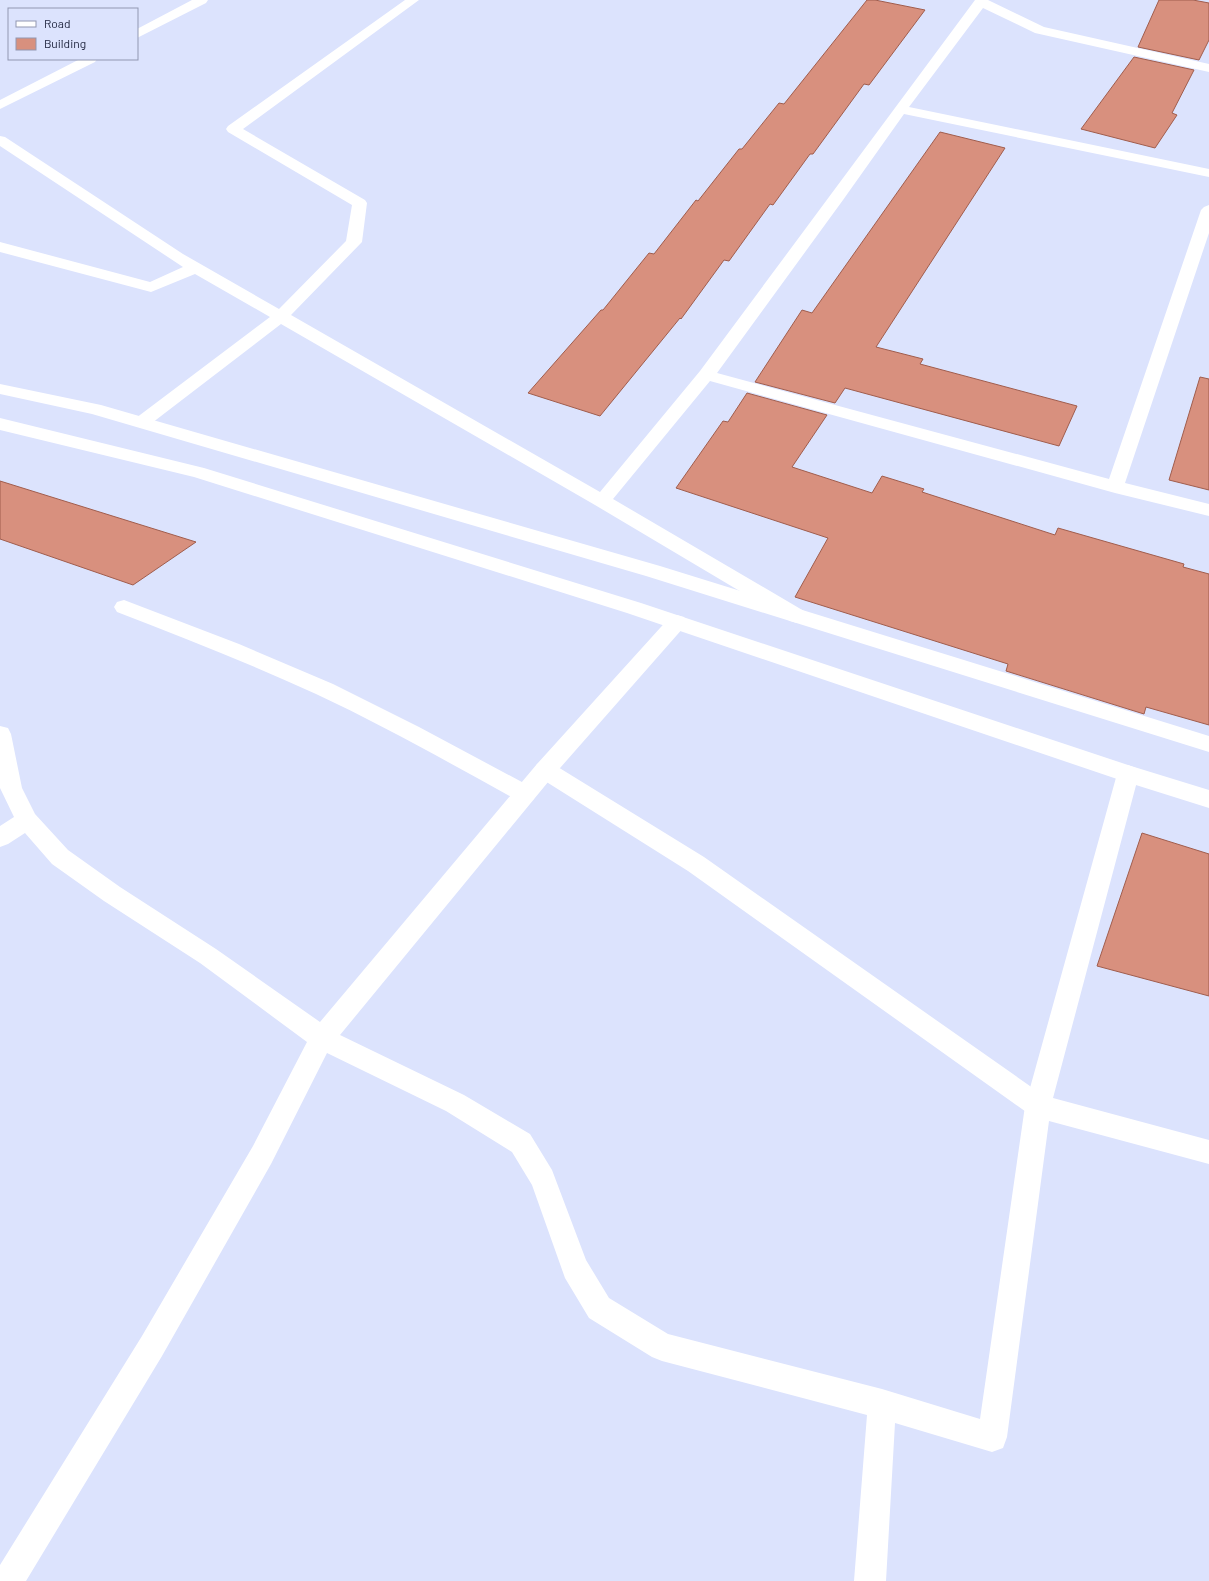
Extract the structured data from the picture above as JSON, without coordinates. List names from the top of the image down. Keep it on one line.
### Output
{"legend":["Road","Building"]}
